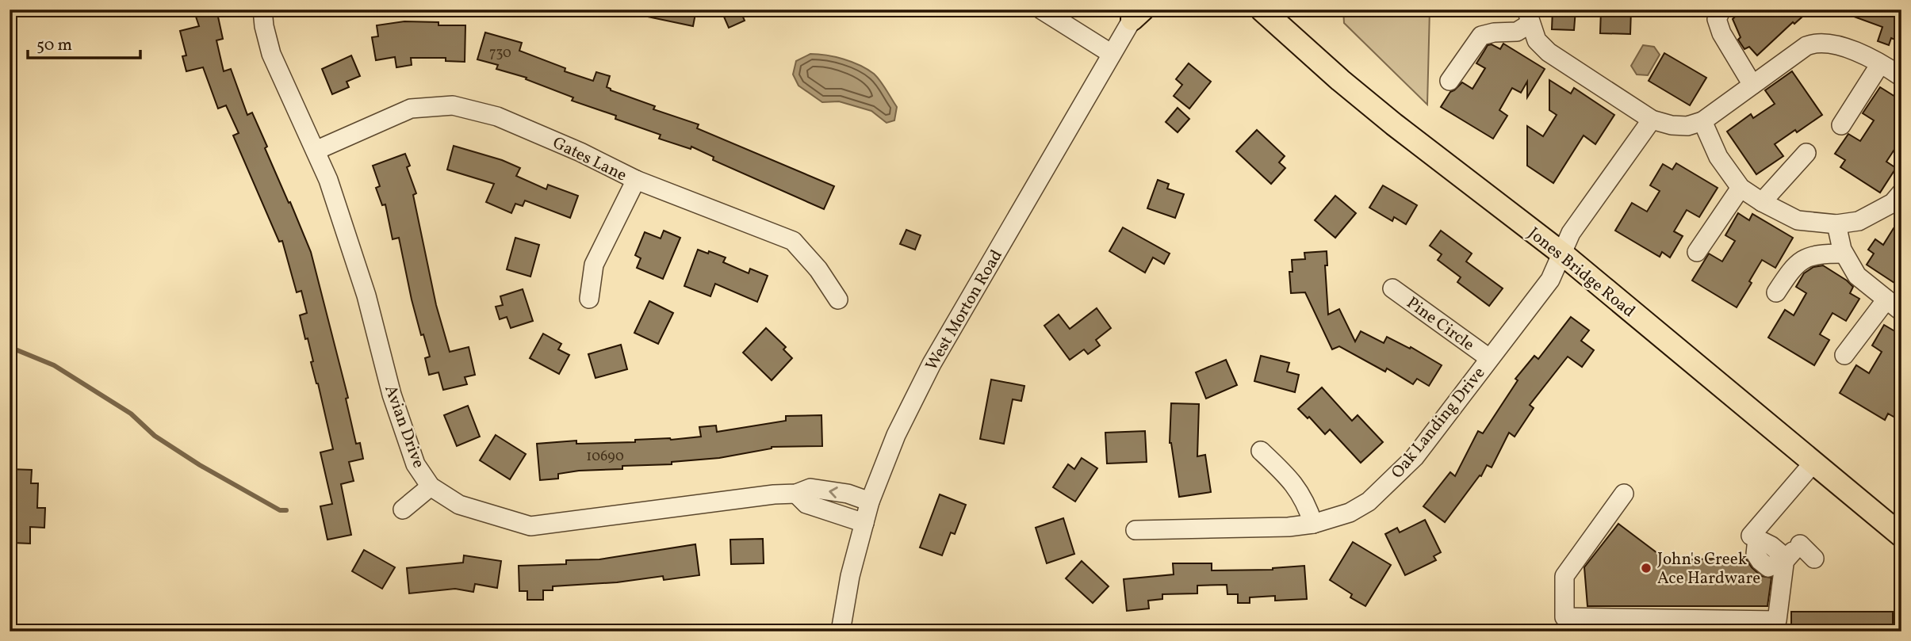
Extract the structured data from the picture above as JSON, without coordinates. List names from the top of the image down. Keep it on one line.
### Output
{"streets":{"main road":["Jones Bridge Road"],"street":["Gates Lane","West Morton Road","Pine Circle","Oak Landing Drive","Avian Drive"]},"crossings":[["Gates Lane","Avian Drive"],["Jones Bridge Road","Oak Landing Drive"],["West Morton Road","Avian Drive"],["Pine Circle","Oak Landing Drive"]],"places":["John's Creek Ace Hardware"],"house_numbers":["730","10690"],"scale_bar":"50 m"}
